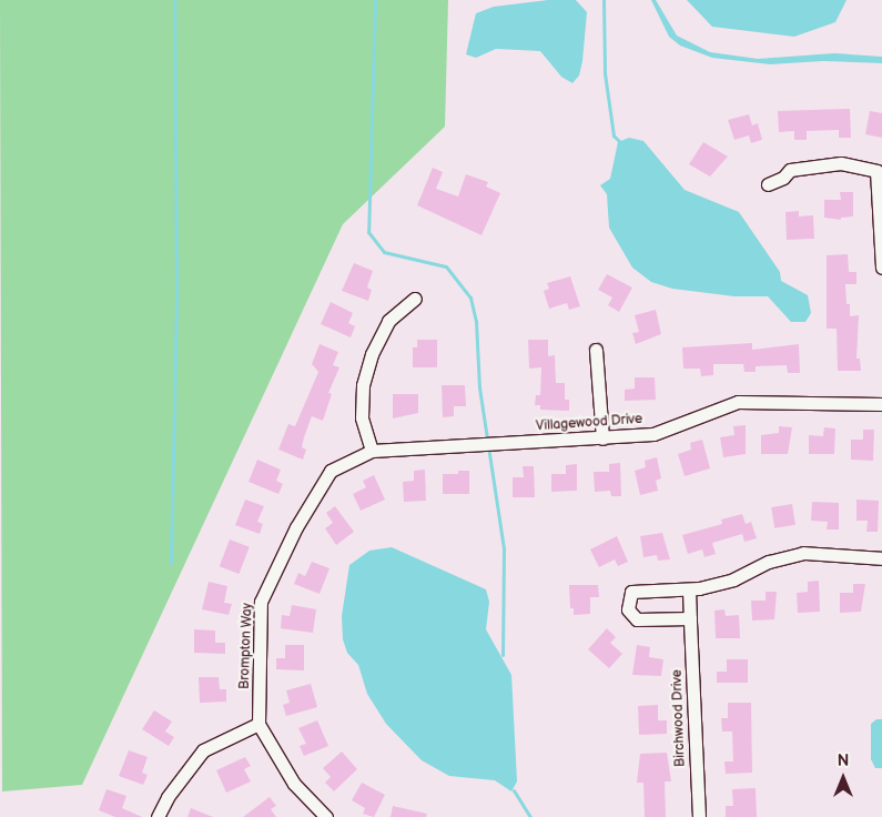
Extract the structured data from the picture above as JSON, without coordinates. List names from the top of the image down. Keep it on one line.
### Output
{"streets":{"street":["Villagewood Drive","Brompton Way","Birchwood Drive"]},"crossings":[["Villagewood Drive","Brompton Way"]],"north":"top"}
